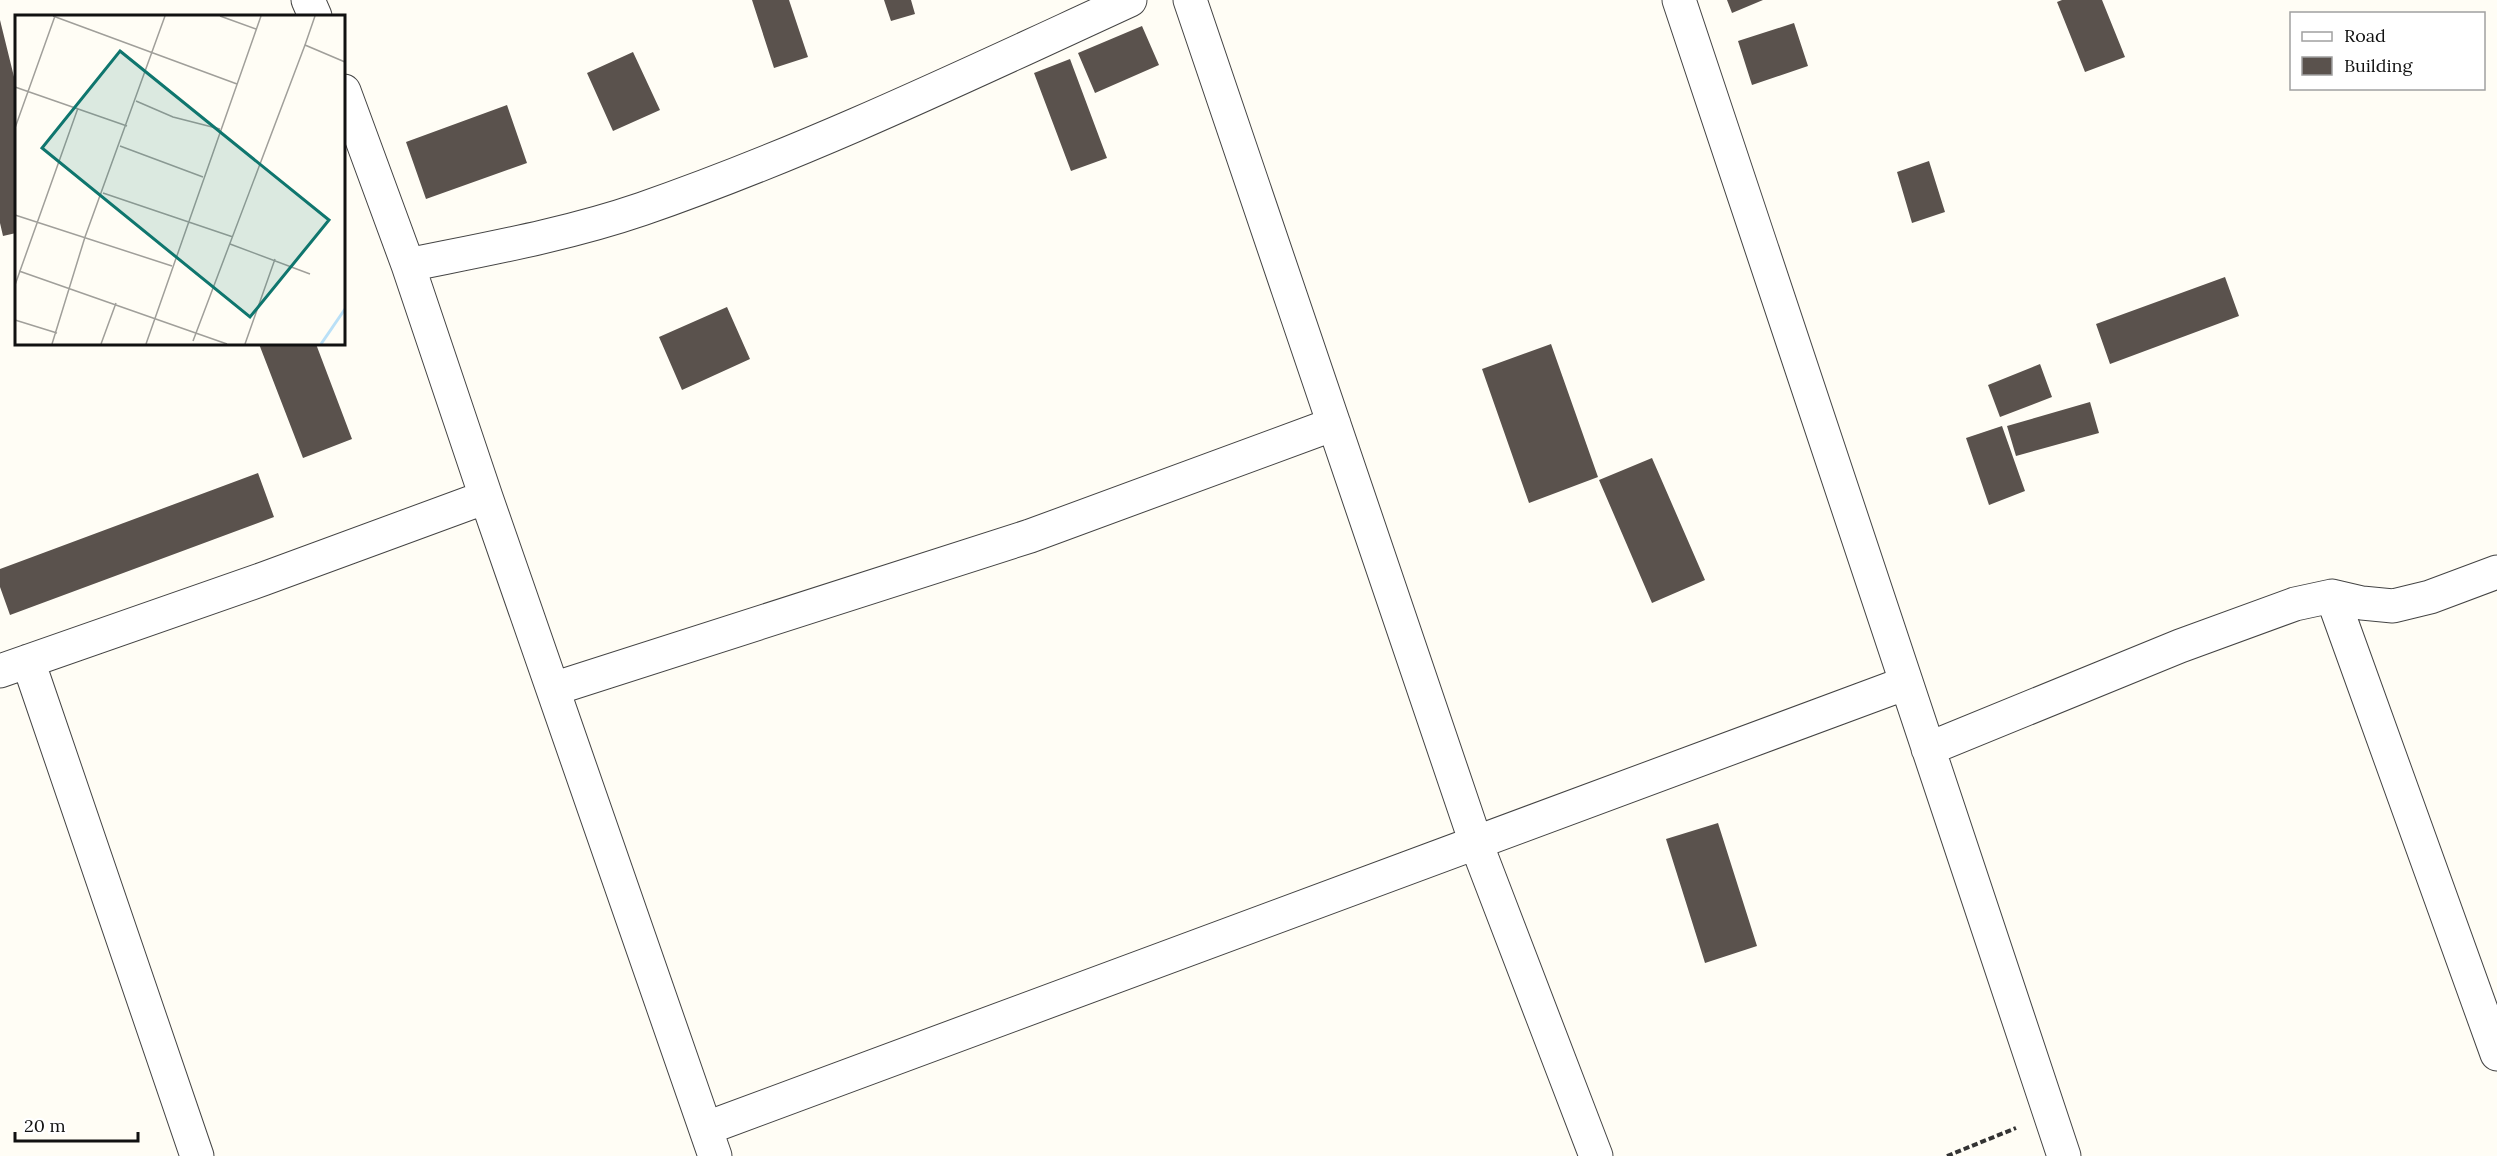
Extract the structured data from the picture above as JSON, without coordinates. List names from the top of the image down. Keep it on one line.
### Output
{"legend":["Road","Building"],"scale_bar":"20 m"}
